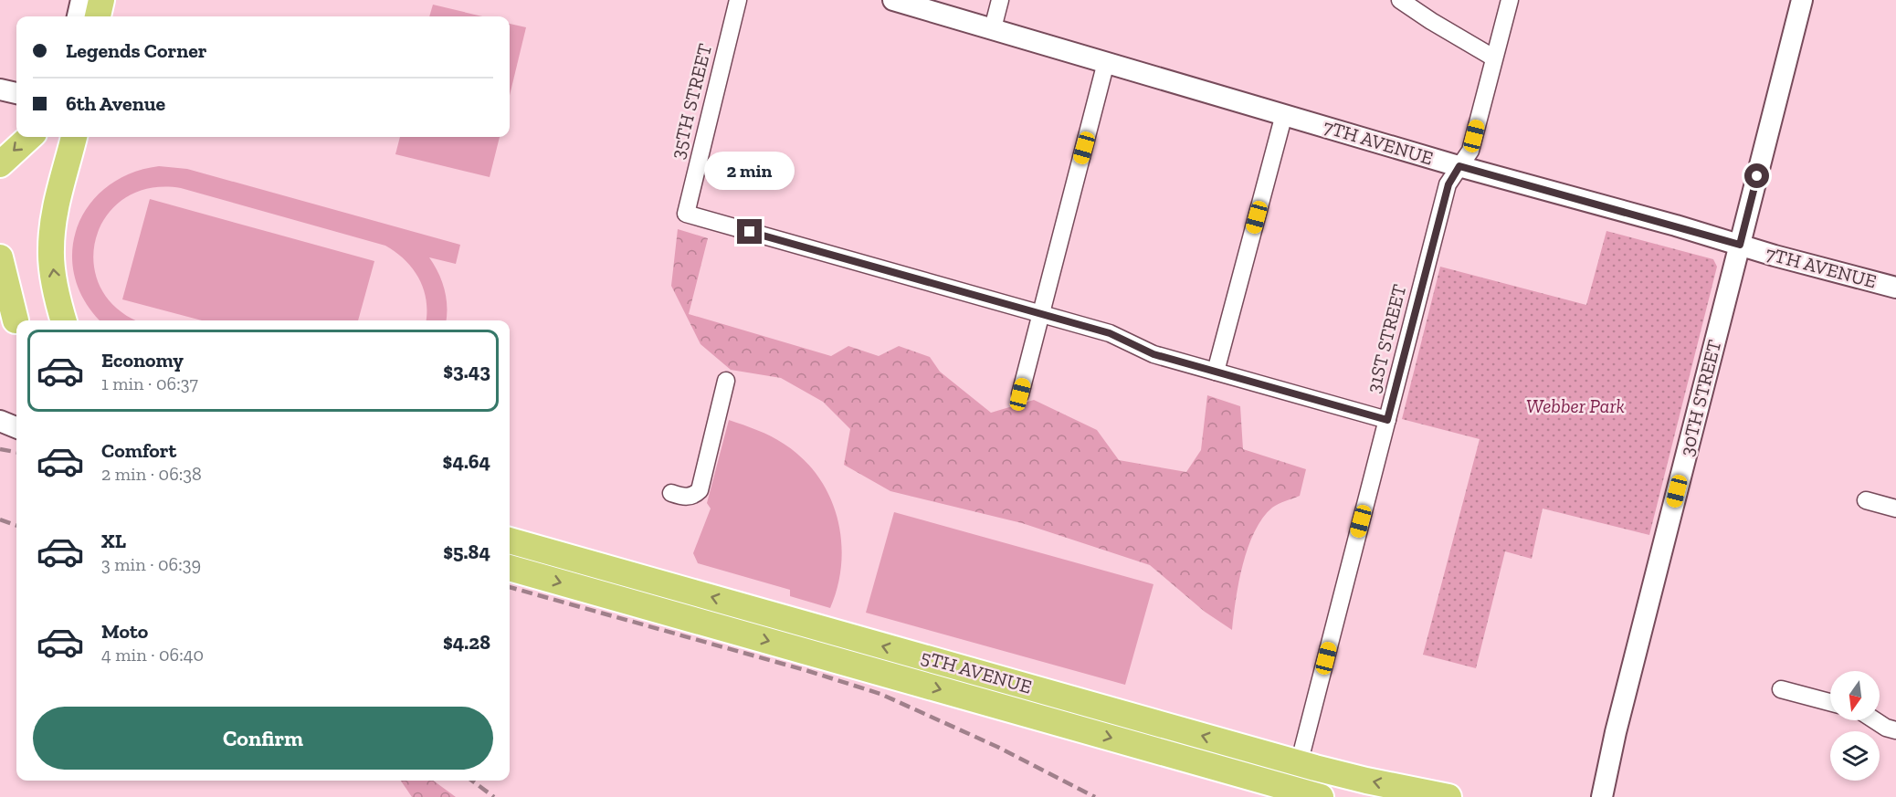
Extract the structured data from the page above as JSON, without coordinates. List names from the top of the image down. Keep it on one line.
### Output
{"streets":{"main road":["5TH AVENUE"],"street":["35TH STREET","7TH AVENUE","31ST STREET","30TH STREET"]},"crossings":[["7TH AVENUE","31ST STREET"],["7TH AVENUE","30TH STREET"],["31ST STREET","5TH AVENUE"]],"parks":["Webber Park"],"north":"bottom","page":{"banner":["Legends Corner","6th Avenue"],"bubble":"2 min","list":[{"name":"Economy","note":"1 min · 06:37","value":"$3.43"},{"name":"Comfort","note":"2 min · 06:38","value":"$4.64"},{"name":"XL","note":"3 min · 06:39","value":"$5.84"},{"name":"Moto","note":"4 min · 06:40","value":"$4.28"}],"buttons":"Confirm"}}
